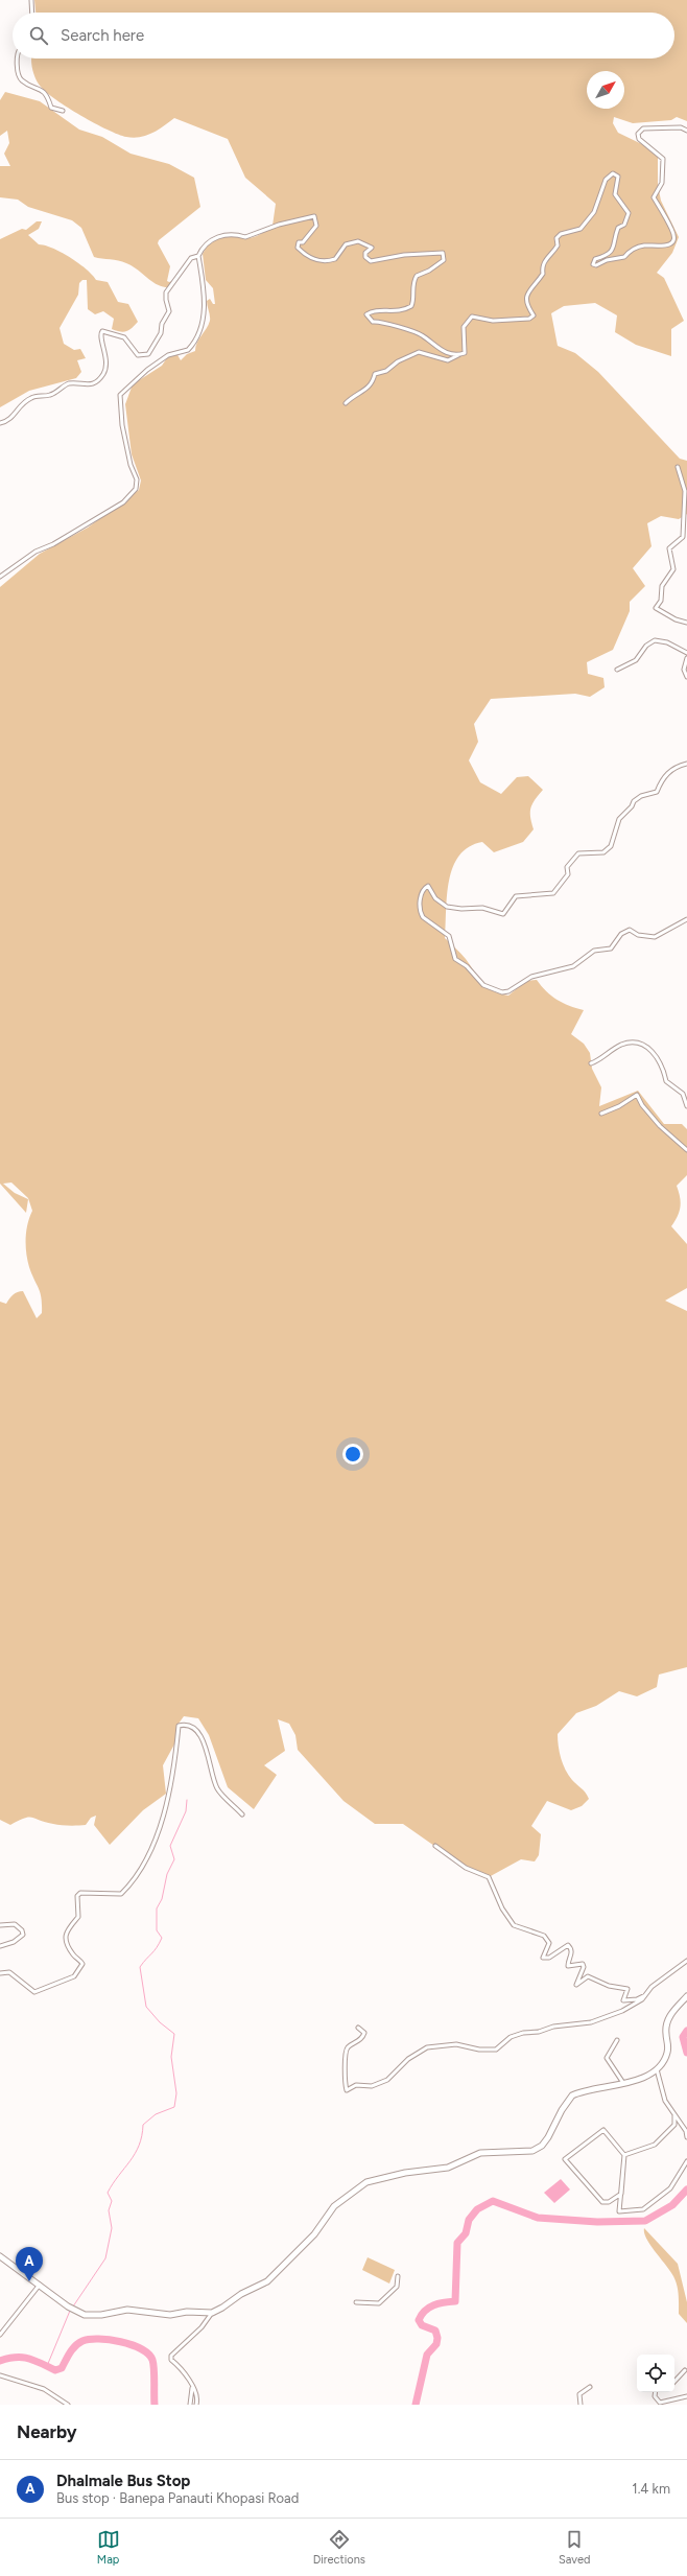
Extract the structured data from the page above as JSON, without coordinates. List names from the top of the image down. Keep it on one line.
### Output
{"north":"top right","page":{"search":"Search here","pins":"A","heading":"Nearby","list":[{"mark":"A","name":"Dhalmale Bus Stop","note":"Bus stop · Banepa Panauti Khopasi Road","value":"1.4 km"}],"nav":["Map","Directions","Saved"]}}
